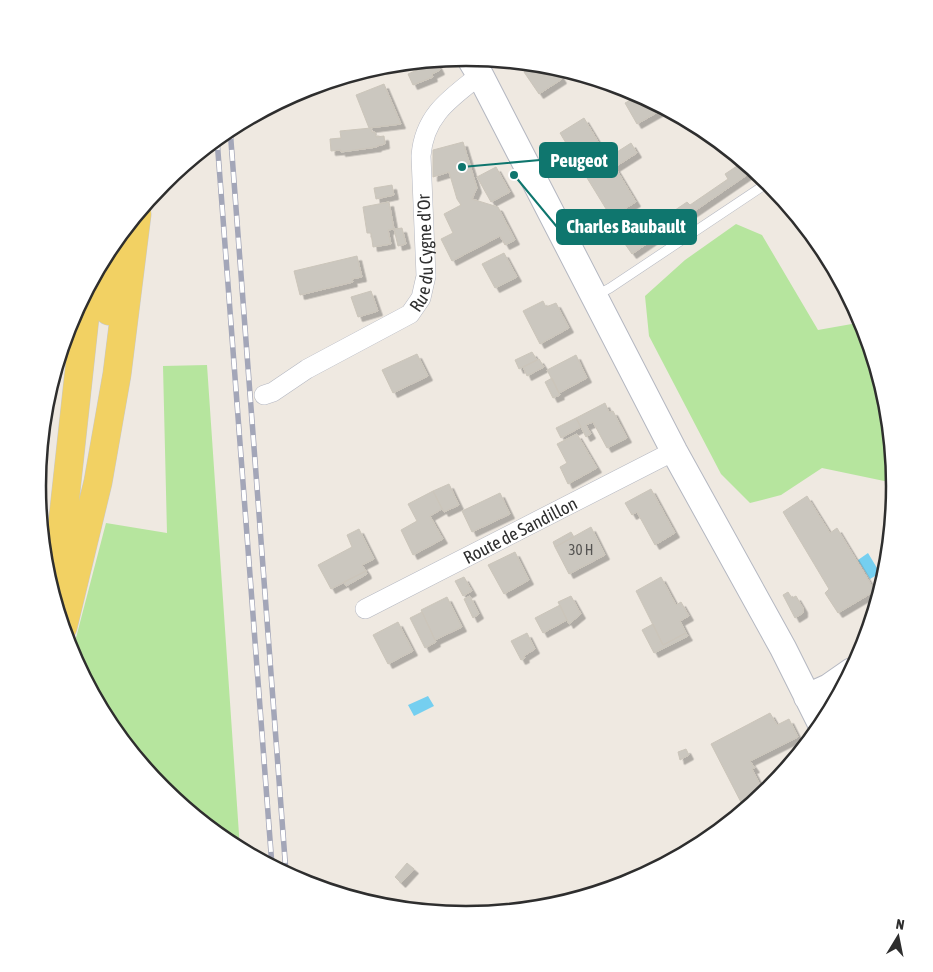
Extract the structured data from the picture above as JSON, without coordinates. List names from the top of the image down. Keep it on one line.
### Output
{"streets":{"street":["Rue du Cygne d'Or","Route de Sandillon"]},"places":["Peugeot","Charles Baubault"],"house_numbers":["30 H"],"north":"top"}
